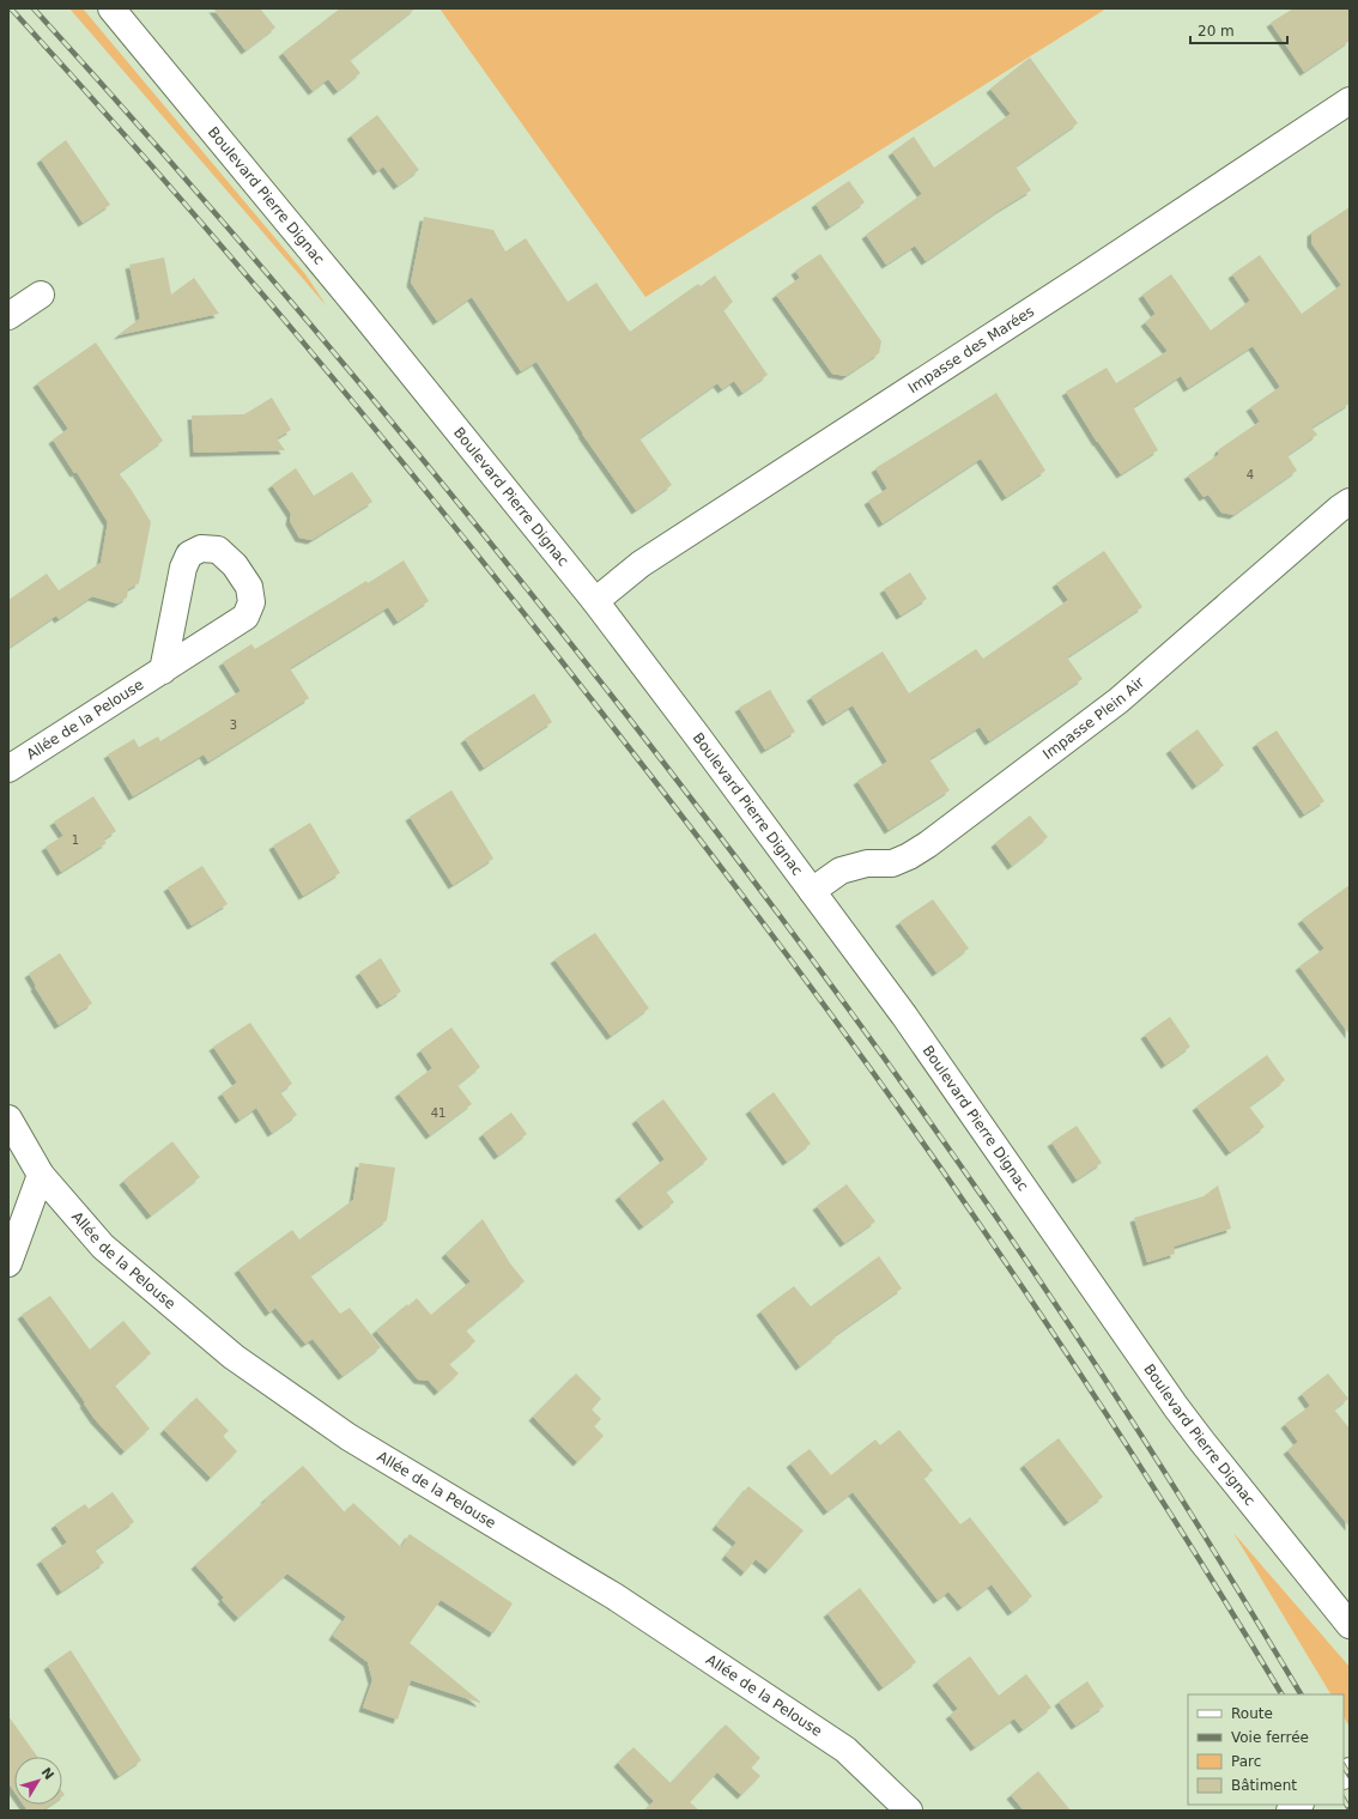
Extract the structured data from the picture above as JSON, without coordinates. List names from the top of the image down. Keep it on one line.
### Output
{"streets":{"street":["Boulevard Pierre Dignac","Impasse des Marées","Impasse Plein Air","Allée de la Pelouse"]},"crossings":[["Boulevard Pierre Dignac","Impasse des Marées"],["Boulevard Pierre Dignac","Impasse Plein Air"]],"house_numbers":["4","3","1","41"],"legend":["Route","Voie ferrée","Parc","Bâtiment"],"scale_bar":"20 m","north":"top right"}
